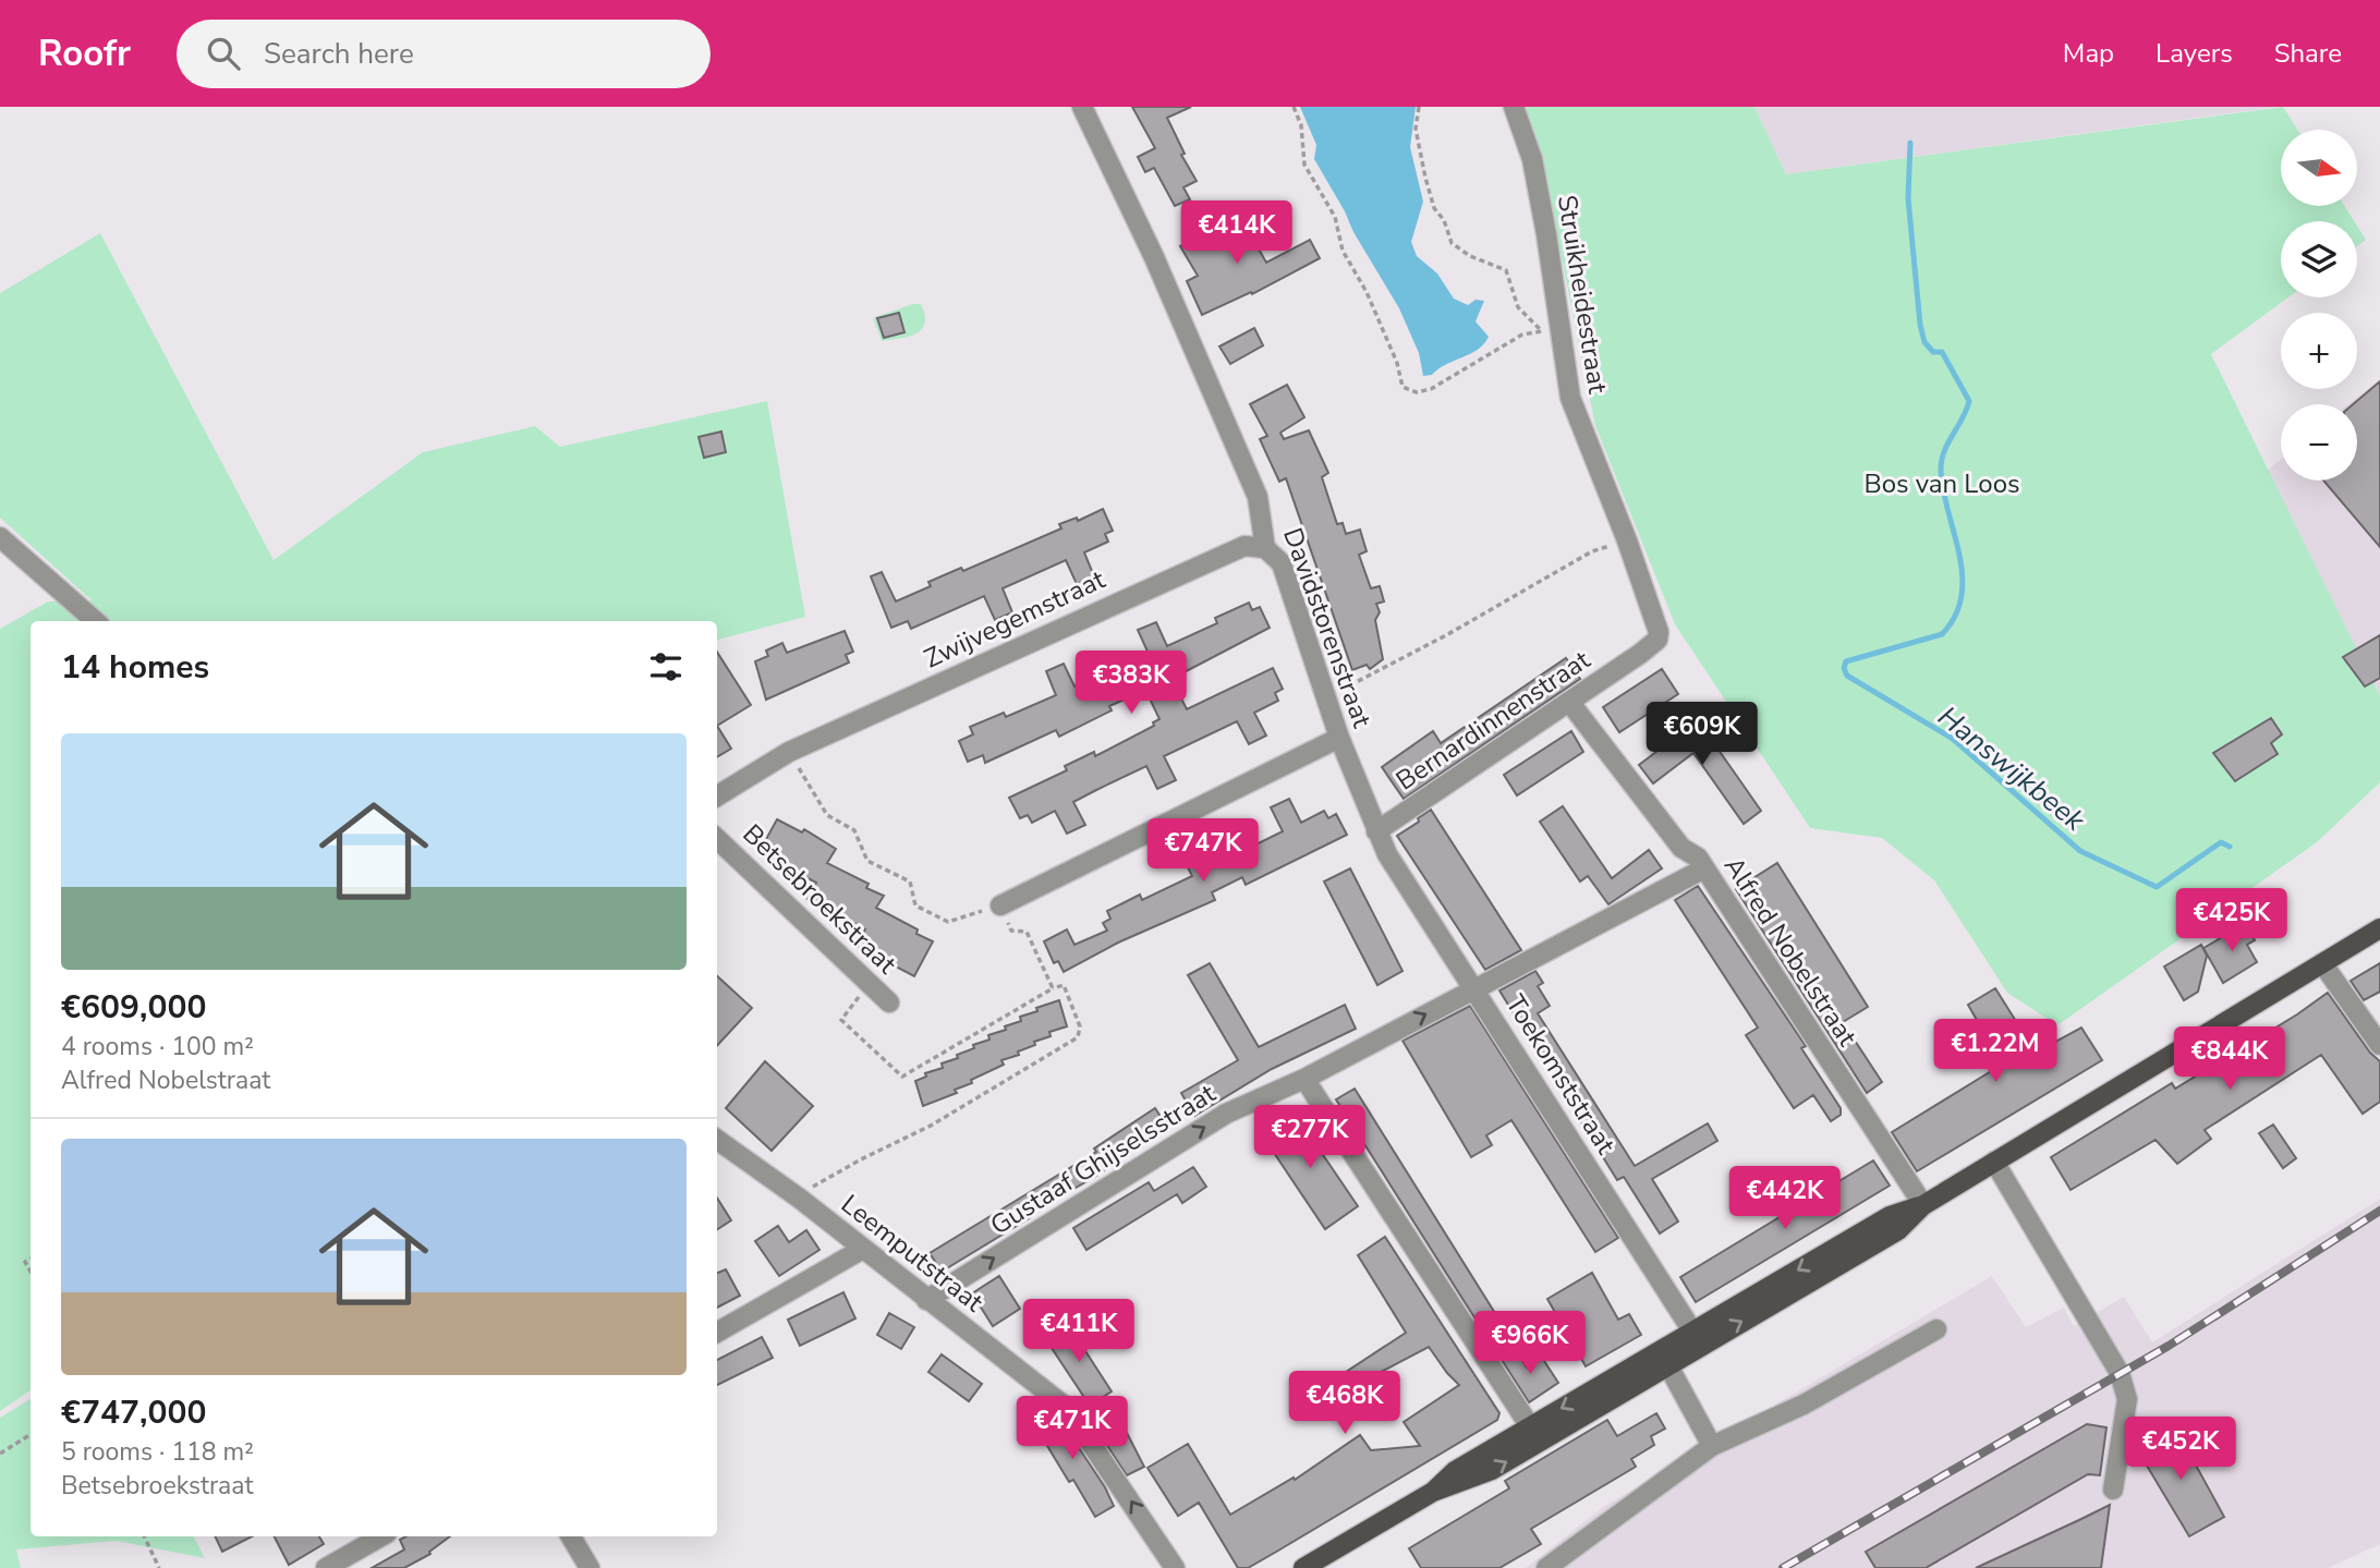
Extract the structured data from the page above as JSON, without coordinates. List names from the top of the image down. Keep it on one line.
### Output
{"streets":{"street":["Struikheidestraat","Zwijvegemstraat","Davidstorenstraat","Bernardinnenstraat","Betsebroekstraat","Alfred Nobelstraat","Toekomststraat","Gustaaf Ghijselsstraat","Leemputstraat"]},"crossings":[["Struikheidestraat","Bernardinnenstraat"],["Zwijvegemstraat","Davidstorenstraat"],["Davidstorenstraat","Bernardinnenstraat"],["Davidstorenstraat","Toekomststraat"],["Bernardinnenstraat","Alfred Nobelstraat"],["Bernardinnenstraat","Toekomststraat"],["Alfred Nobelstraat","Gustaaf Ghijselsstraat"],["Toekomststraat","Gustaaf Ghijselsstraat"],["Gustaaf Ghijselsstraat","Leemputstraat"]],"one_way":["Gustaaf Ghijselsstraat","Leemputstraat"],"water":["Hanswijkbeek"],"parks":["Bos van Loos"],"north":"right","page":{"header":"Roofr","search":"Search here","nav":["Map","Layers","Share"],"map_buttons":["+","−"],"price":["€414K","€383K","€609K","€747K","€425K","€1.22M","€844K","€277K","€442K","€411K","€966K","€468K","€471K","€452K"],"heading":"14 homes","list":[{"name":"€609,000","note":"4 rooms · 100 m² · Alfred Nobelstraat"},{"name":"€747,000","note":"5 rooms · 118 m² · Betsebroekstraat"}]}}
